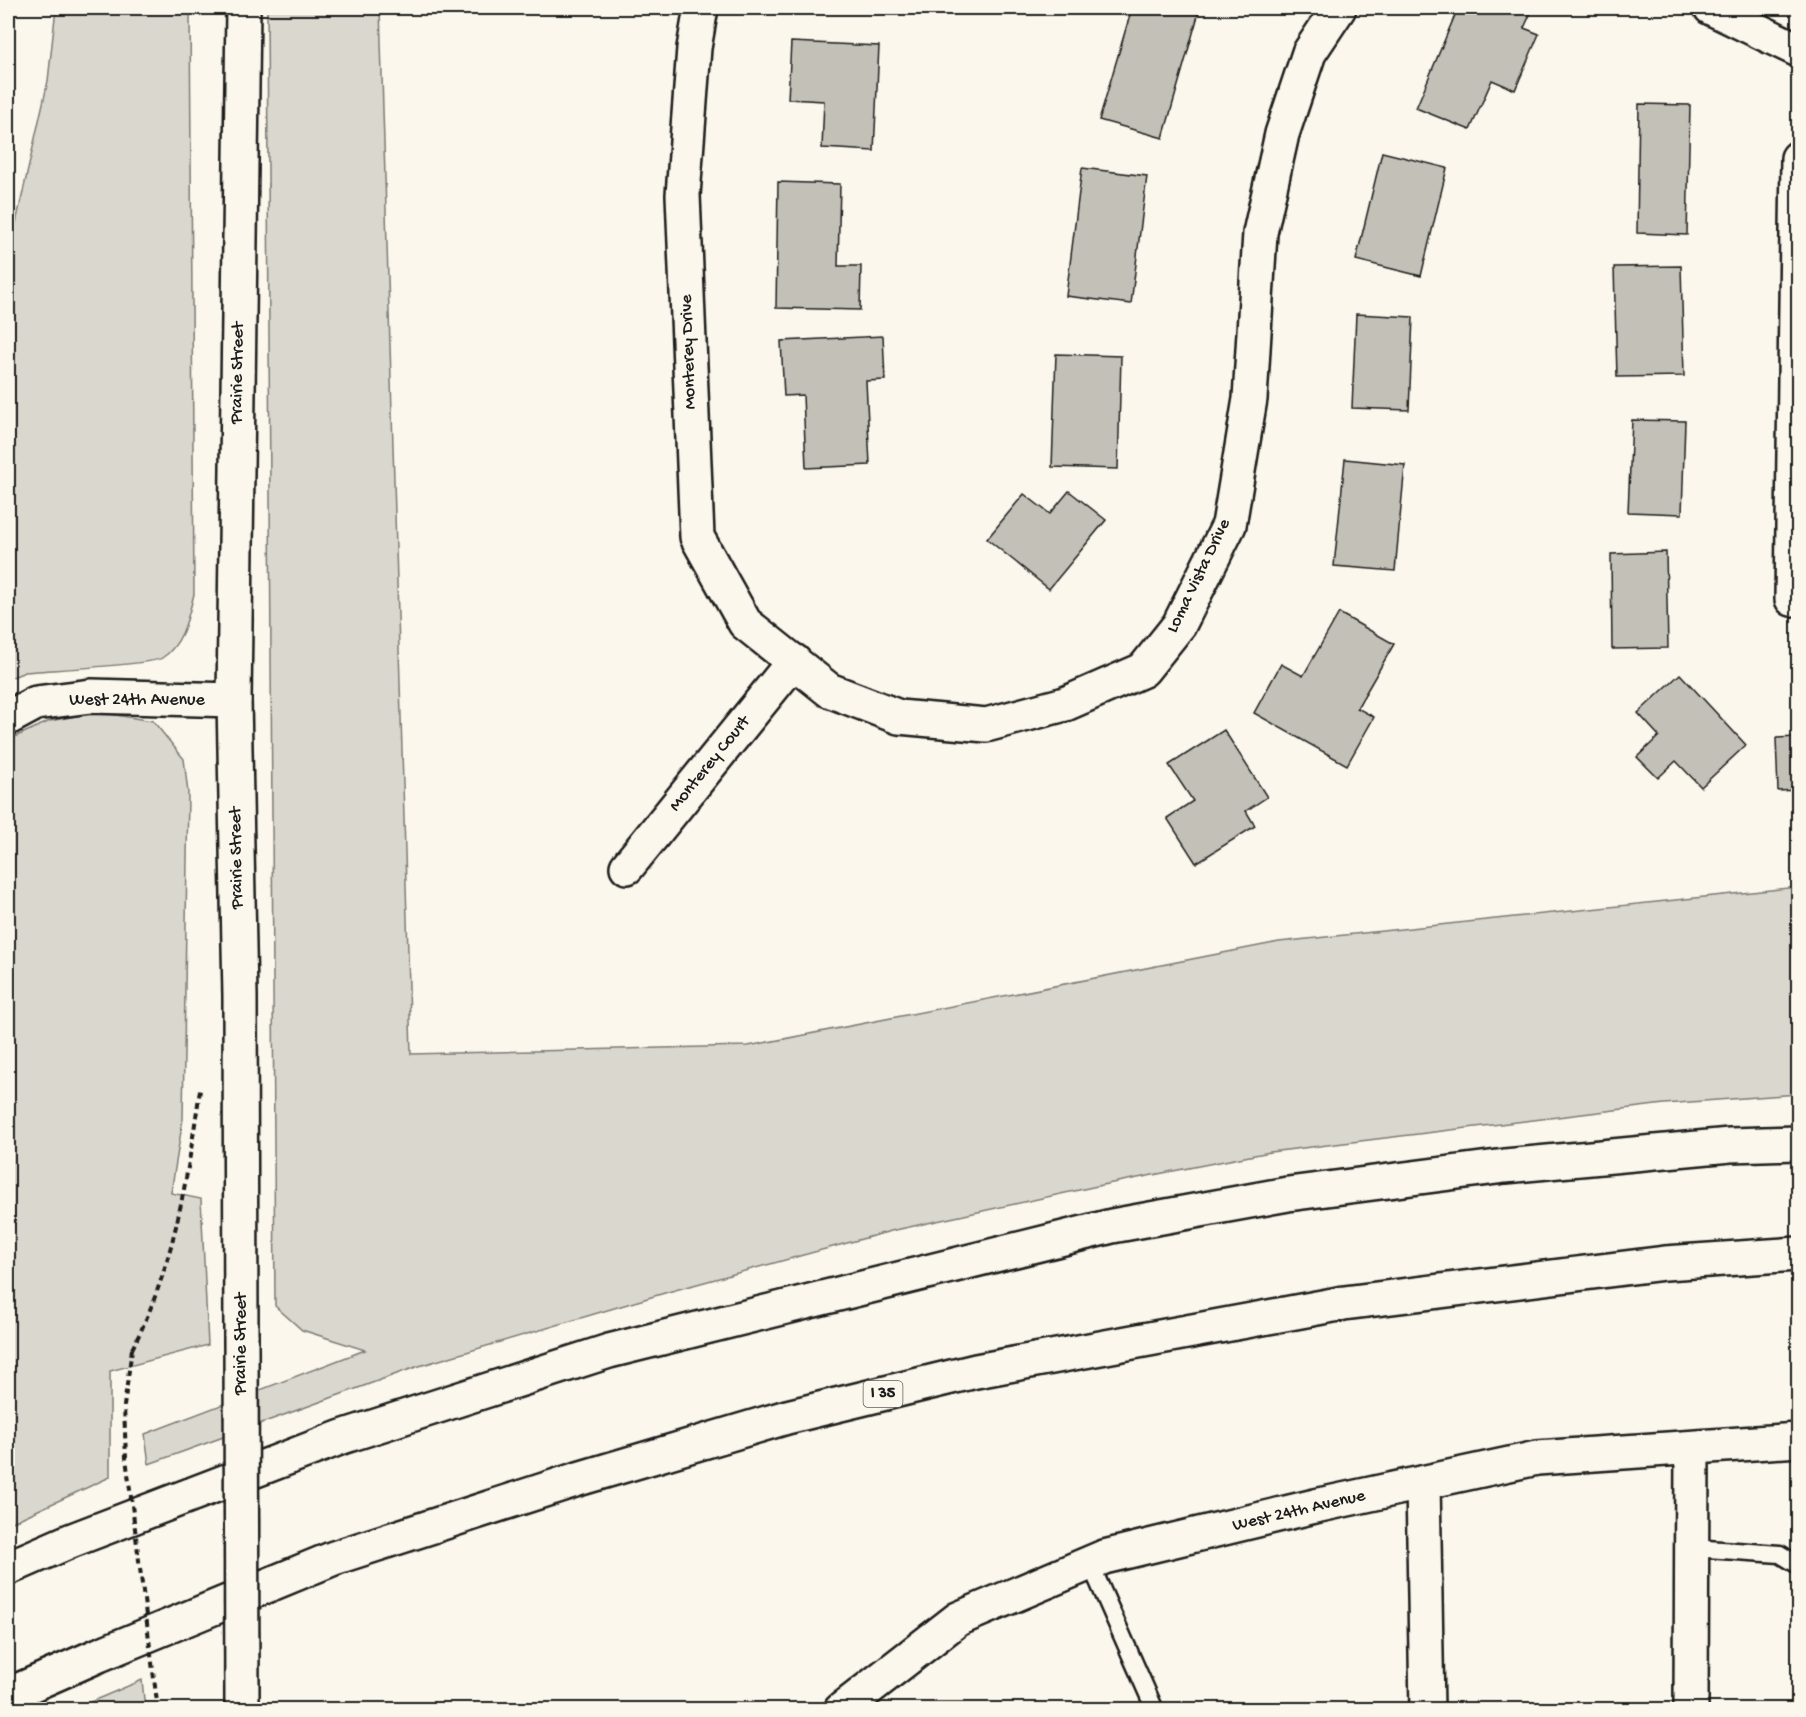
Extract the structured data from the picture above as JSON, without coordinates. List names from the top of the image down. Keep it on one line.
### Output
{"streets":{"main road":["Monterey Drive","Prairie Street","Loma Vista Drive","West 24th Avenue","Monterey Court","I 35"]},"crossings":[["Monterey Drive","Loma Vista Drive"],["Monterey Drive","Monterey Court"],["Prairie Street","West 24th Avenue"],["Loma Vista Drive","Monterey Court"]]}
